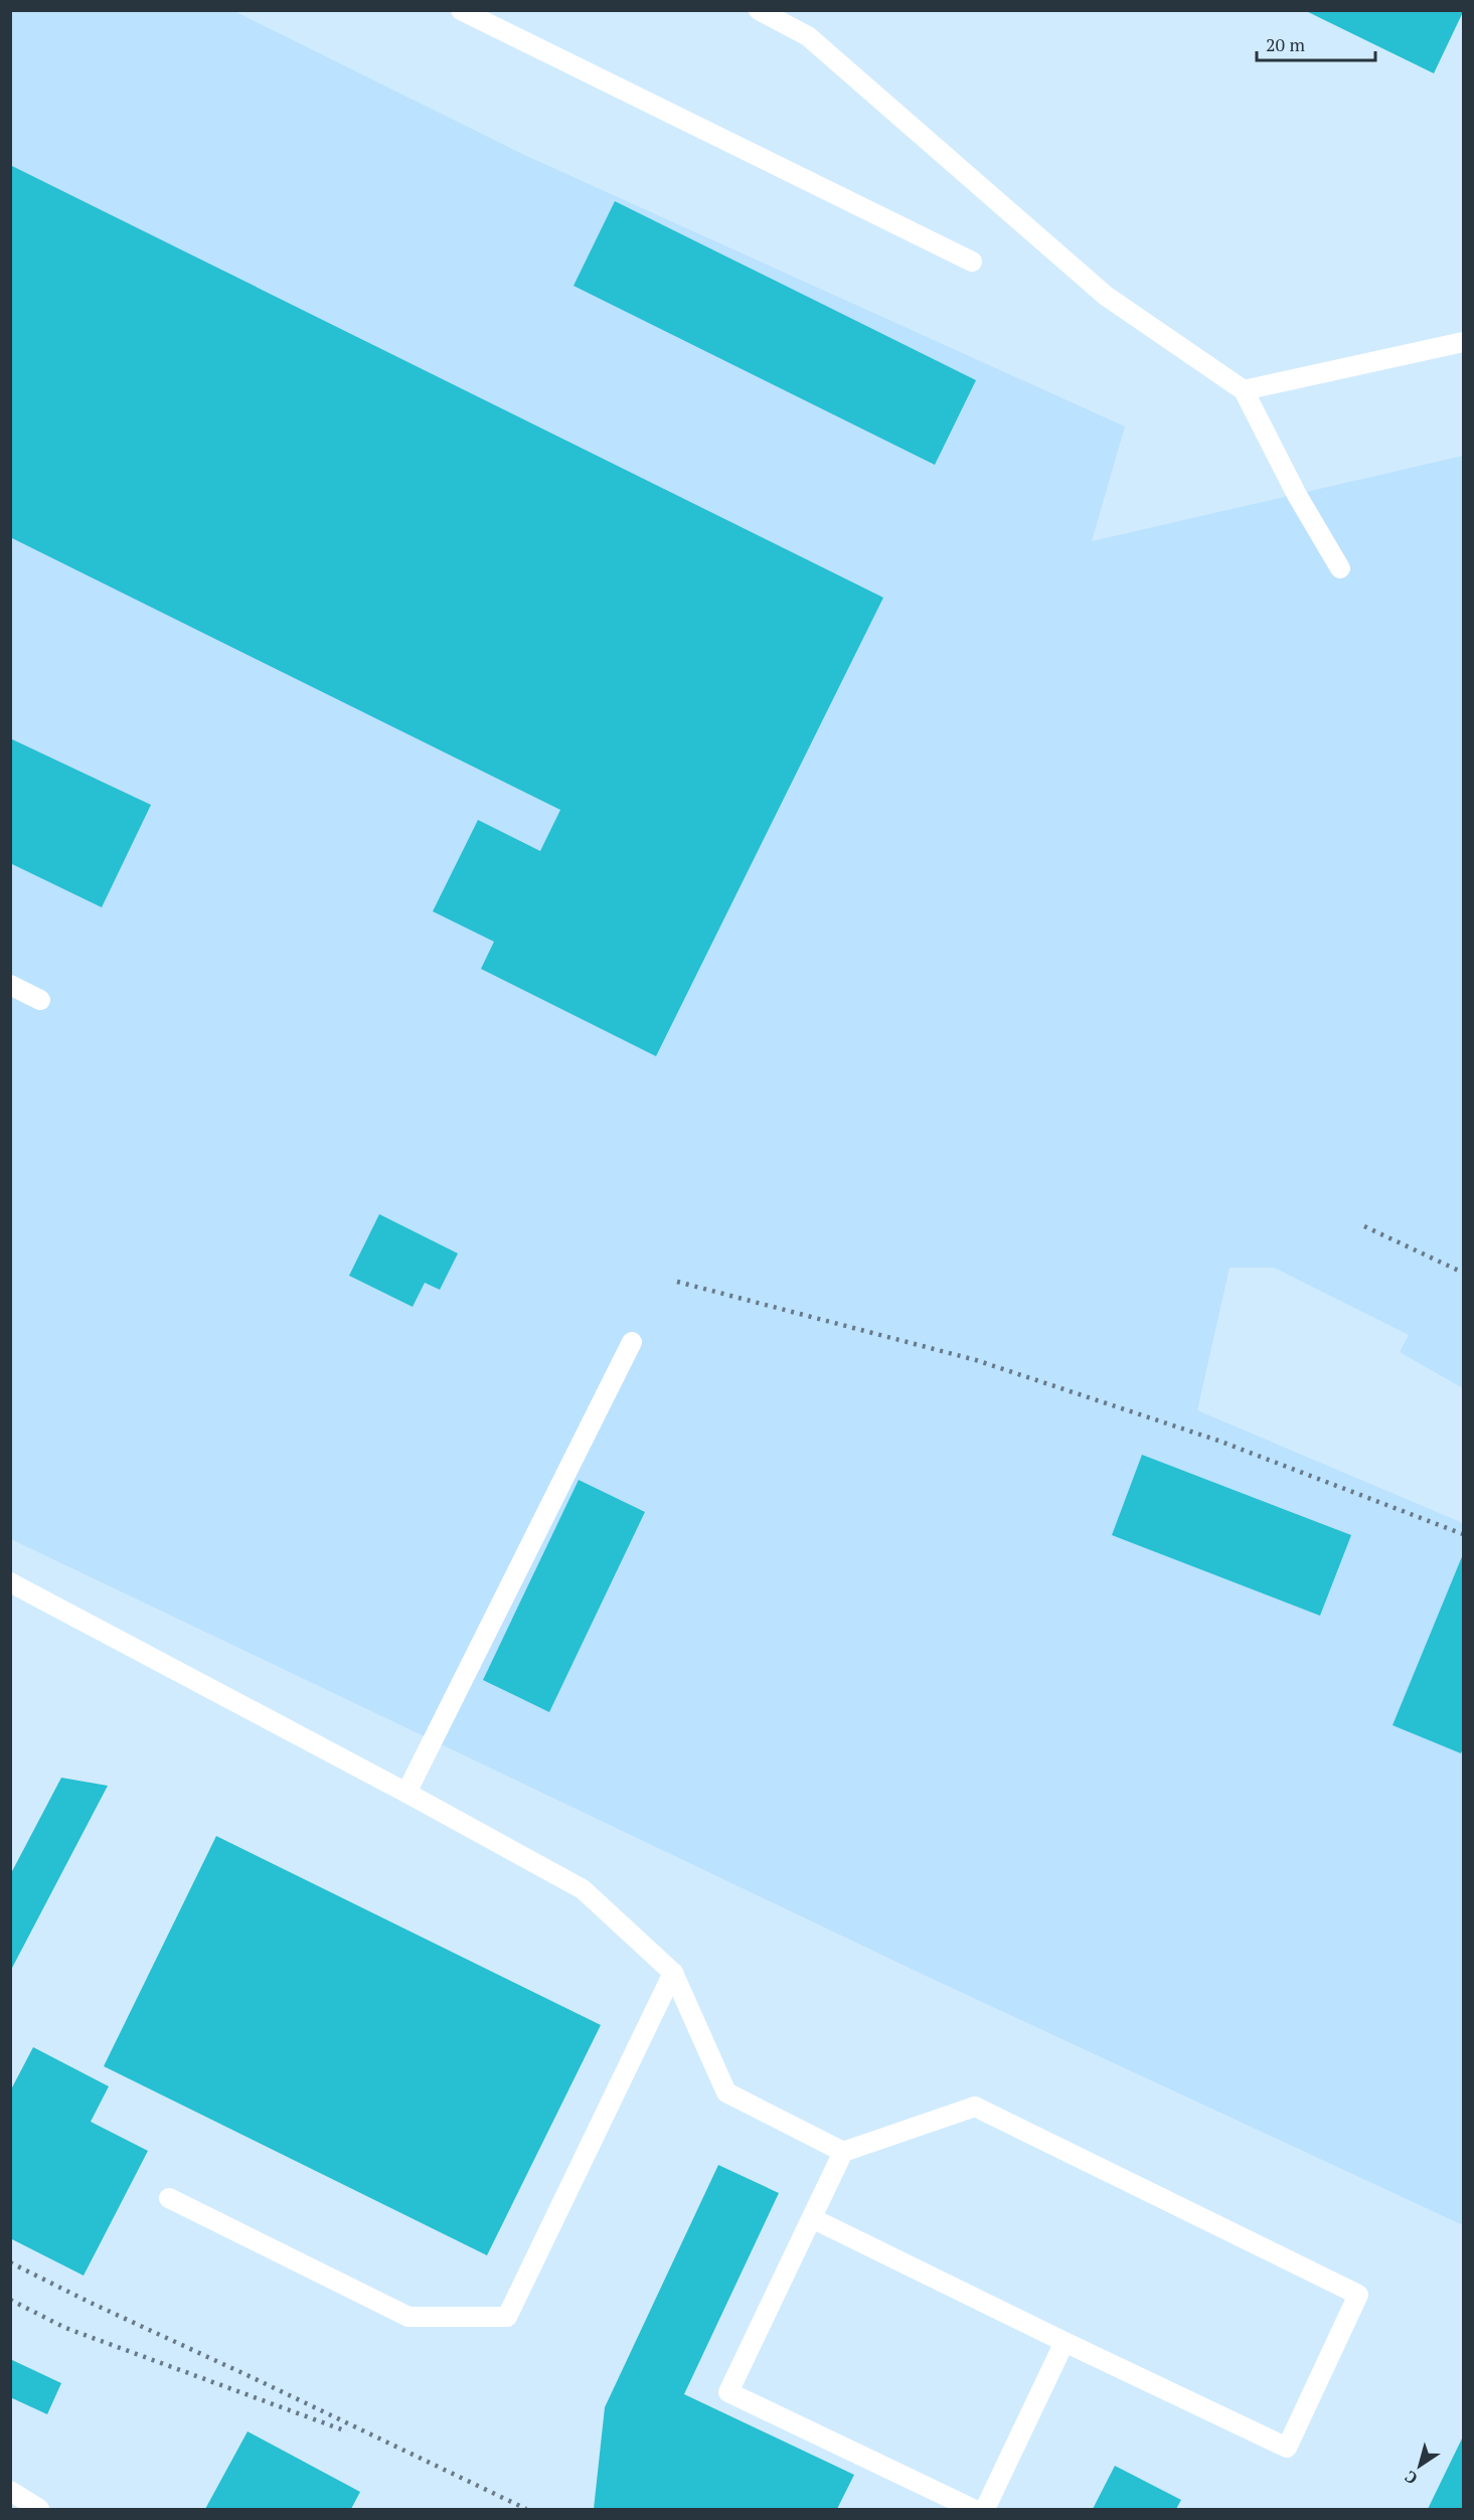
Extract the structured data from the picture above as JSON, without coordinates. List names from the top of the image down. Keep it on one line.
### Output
{"scale_bar":"20 m","north":"bottom left"}
